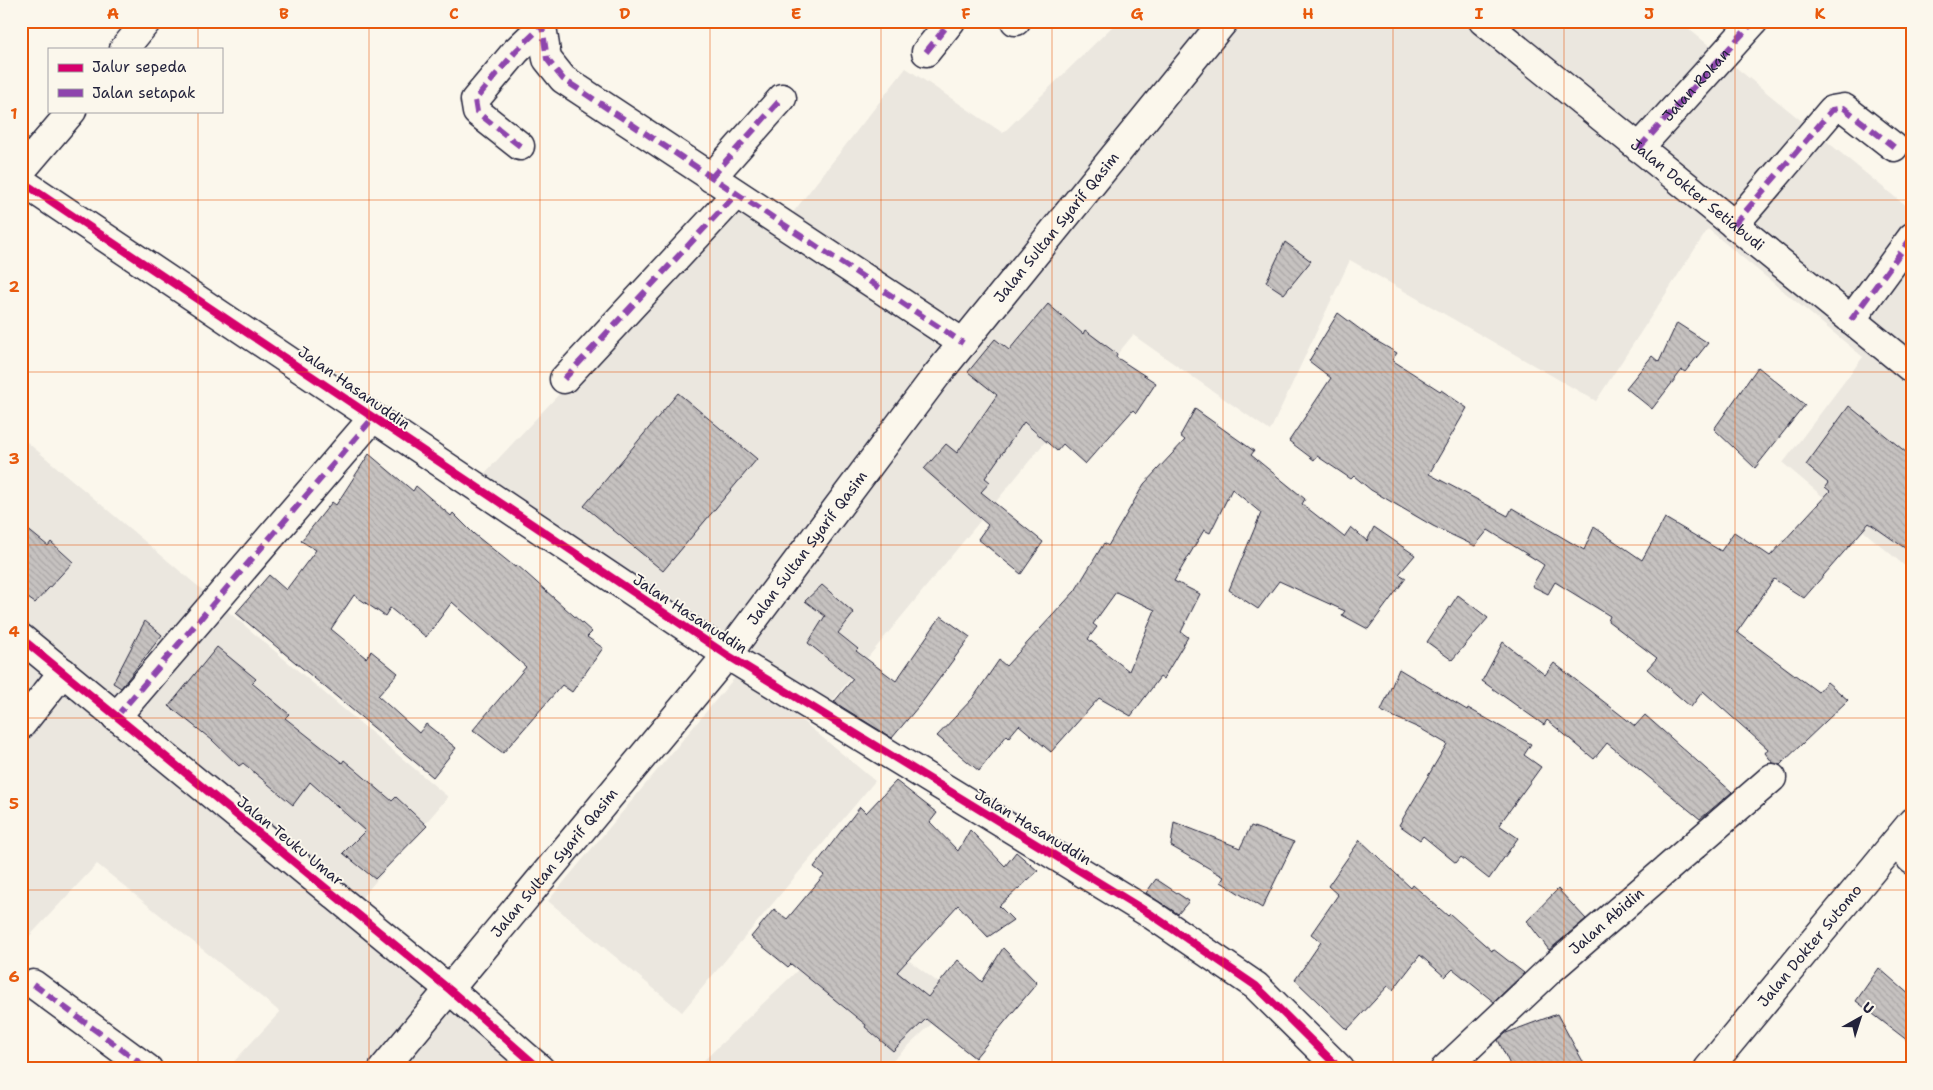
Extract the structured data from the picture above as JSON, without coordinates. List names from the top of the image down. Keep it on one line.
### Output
{"streets":{"street":["Jalan Rokan","Jalan Dokter Setiabudi","Jalan Sultan Syarif Qasim","Jalan Hasanuddin","Jalan Teuku Umar","Jalan Abidin","Jalan Dokter Sutomo"]},"crossings":[["Jalan Rokan","Jalan Dokter Setiabudi"],["Jalan Sultan Syarif Qasim","Jalan Hasanuddin"],["Jalan Sultan Syarif Qasim","Jalan Teuku Umar"]],"legend":["Jalur sepeda","Jalan setapak"],"north":"top right","grid":{"columns":["A","B","C","D","E","F","G","H","I","J","K"],"rows":["1","2","3","4","5","6"]}}
